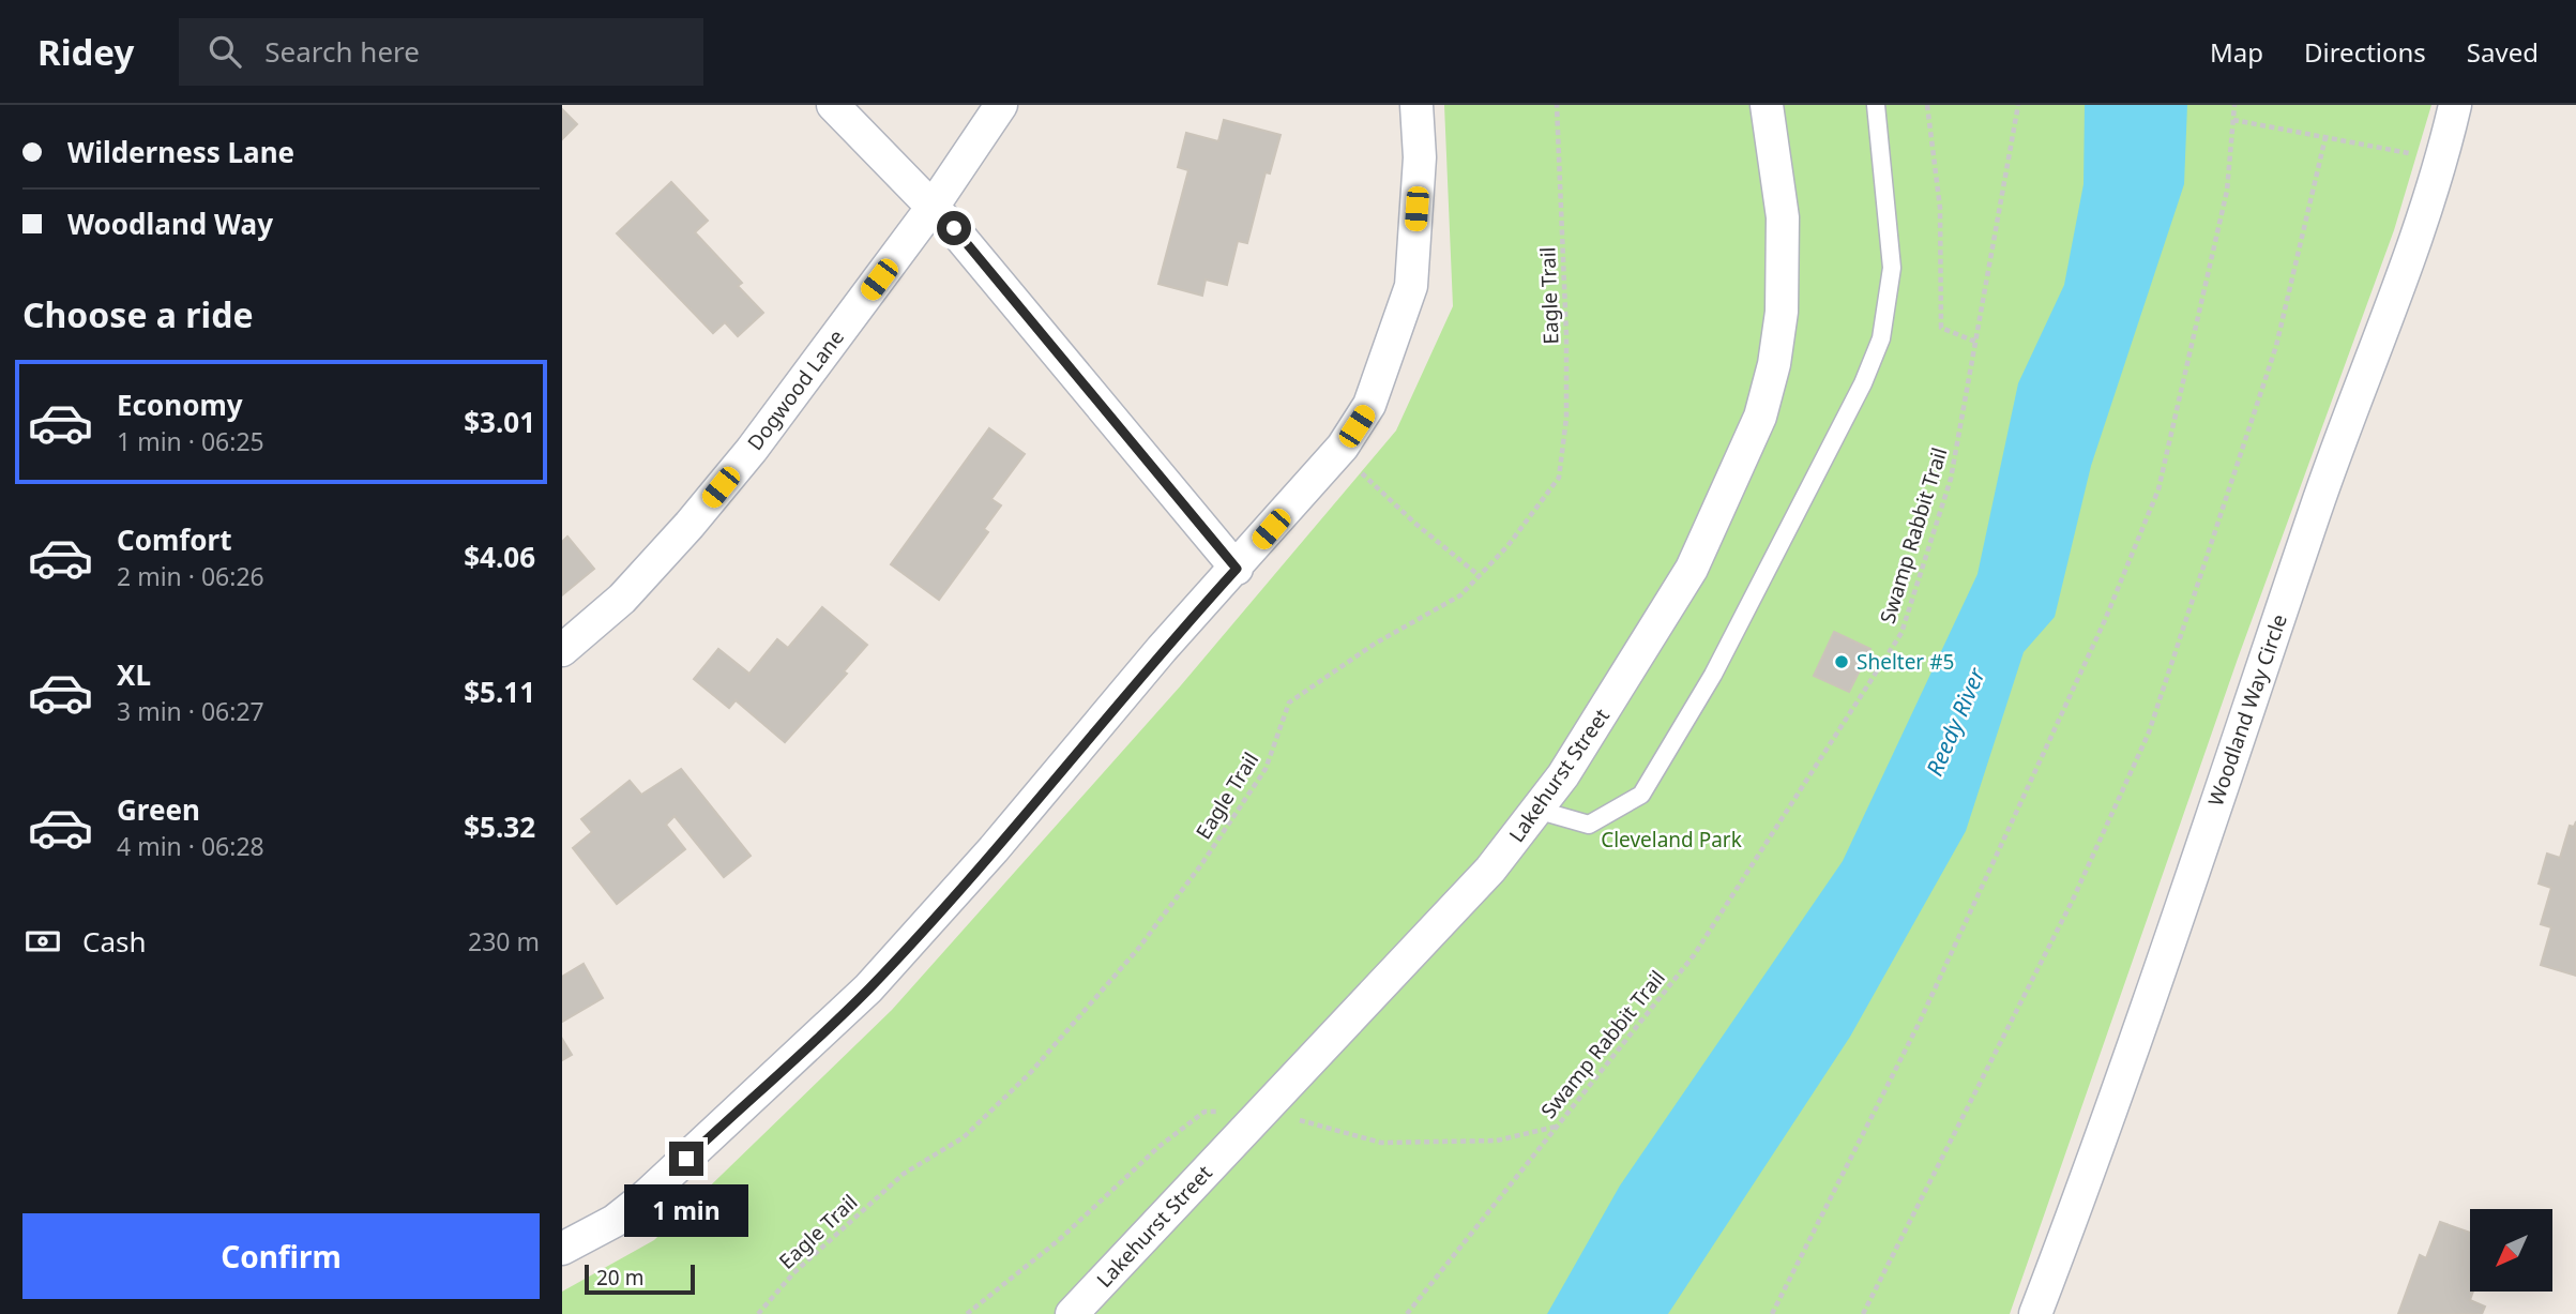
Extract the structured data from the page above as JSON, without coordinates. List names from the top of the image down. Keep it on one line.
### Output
{"streets":{"street":["Dogwood Lane","Woodland Way Circle","Lakehurst Street"],"path":["Eagle Trail","Swamp Rabbit Trail"]},"water":["Reedy River"],"parks":["Cleveland Park"],"places":["Shelter #5"],"scale_bar":"20 m","north":"bottom left","page":{"header":"Ridey","search":"Search here","nav":["Map","Directions","Saved"],"banner":["Wilderness Lane","Woodland Way"],"heading":"Choose a ride","list":[{"name":"Economy","note":"1 min · 06:25","value":"$3.01"},{"name":"Comfort","note":"2 min · 06:26","value":"$4.06"},{"name":"XL","note":"3 min · 06:27","value":"$5.11"},{"name":"Green","note":"4 min · 06:28","value":"$5.32"}],"pay":["Cash","230 m"],"bubble":"1 min","buttons":"Confirm","scale":"20 m"}}
